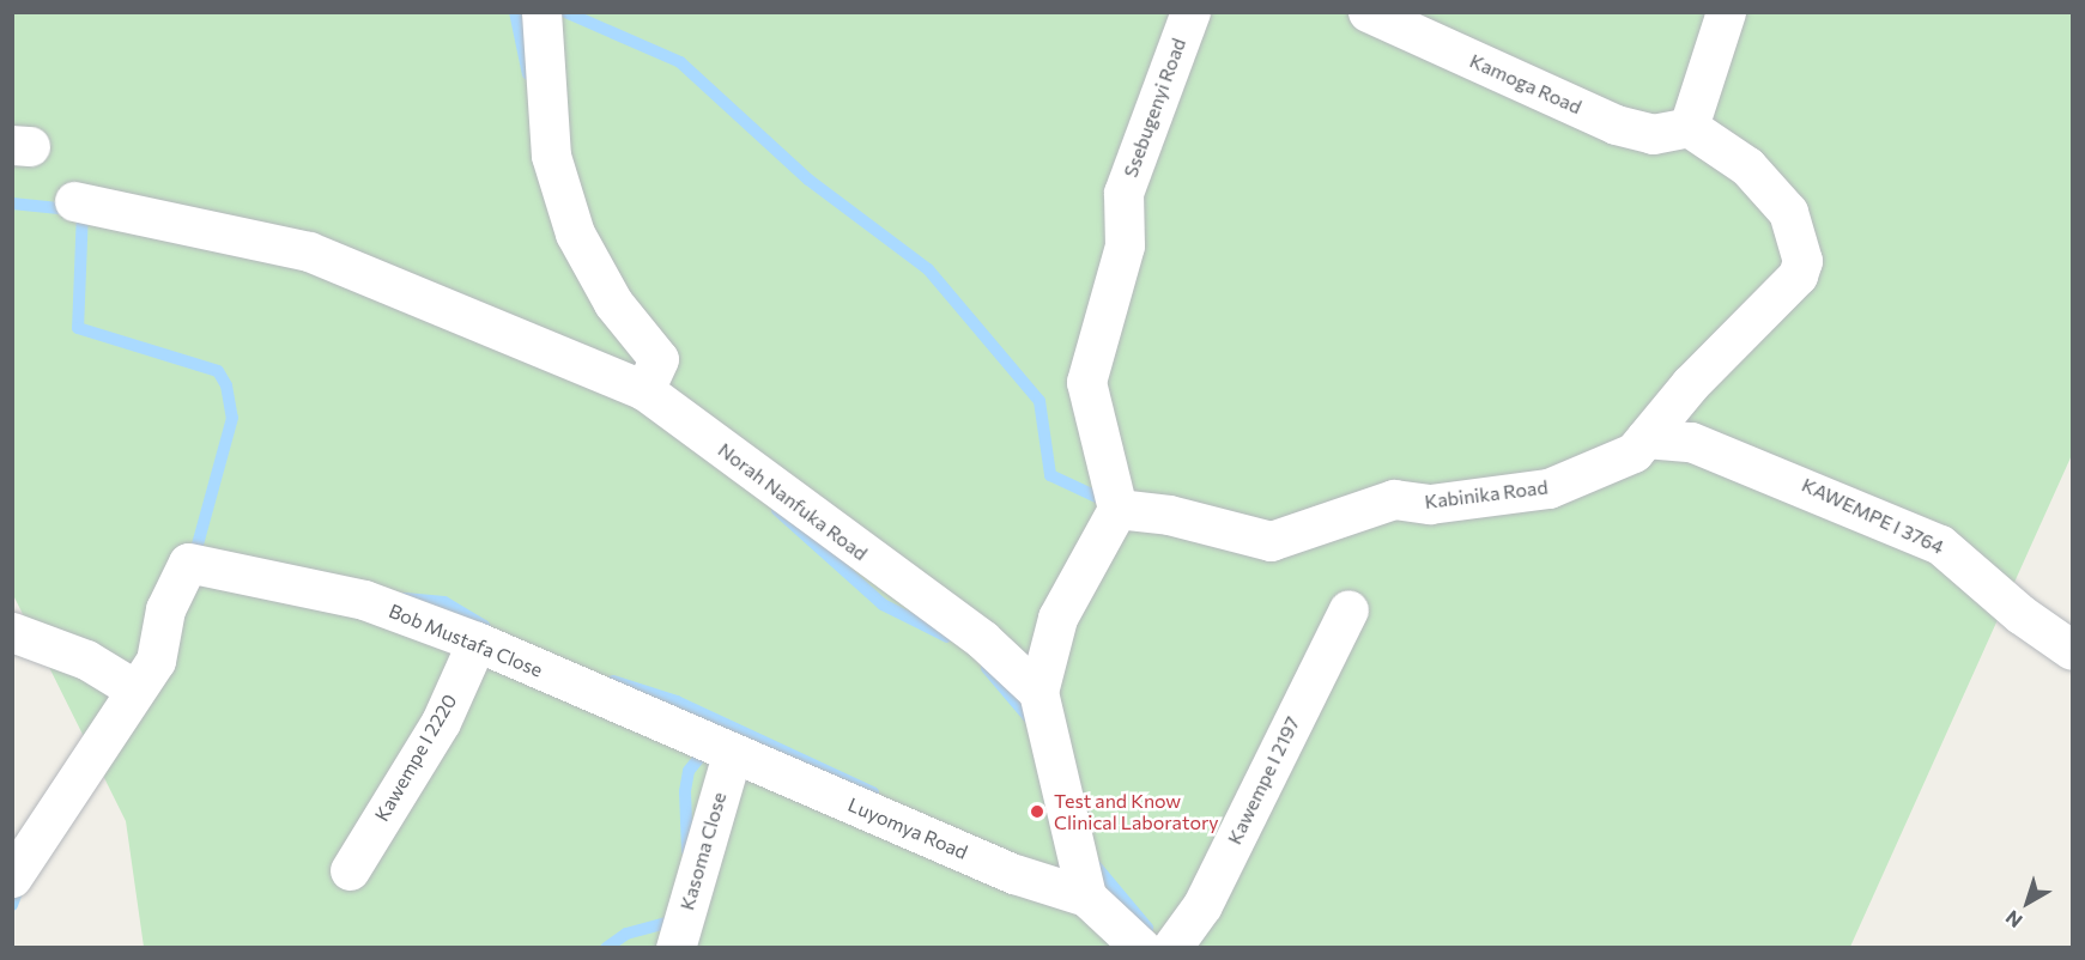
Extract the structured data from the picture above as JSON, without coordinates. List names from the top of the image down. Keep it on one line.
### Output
{"streets":{"street":["Kamoga Road","Ssebugenyi Road","Kabinika Road","Norah Nanfuka Road","KAWEMPE I 3764","Bob Mustafa Close","Kawempe I 2220","Kawempe I 2197","Luyomya Road","Kasoma Close"]},"crossings":[["Kamoga Road","Kabinika Road"],["Ssebugenyi Road","Kabinika Road"],["Kabinika Road","KAWEMPE I 3764"],["Bob Mustafa Close","Kawempe I 2220"],["Bob Mustafa Close","Luyomya Road"],["Bob Mustafa Close","Kasoma Close"],["Luyomya Road","Kasoma Close"]],"places":["Test and Know Clinical Laboratory"],"north":"bottom left"}
